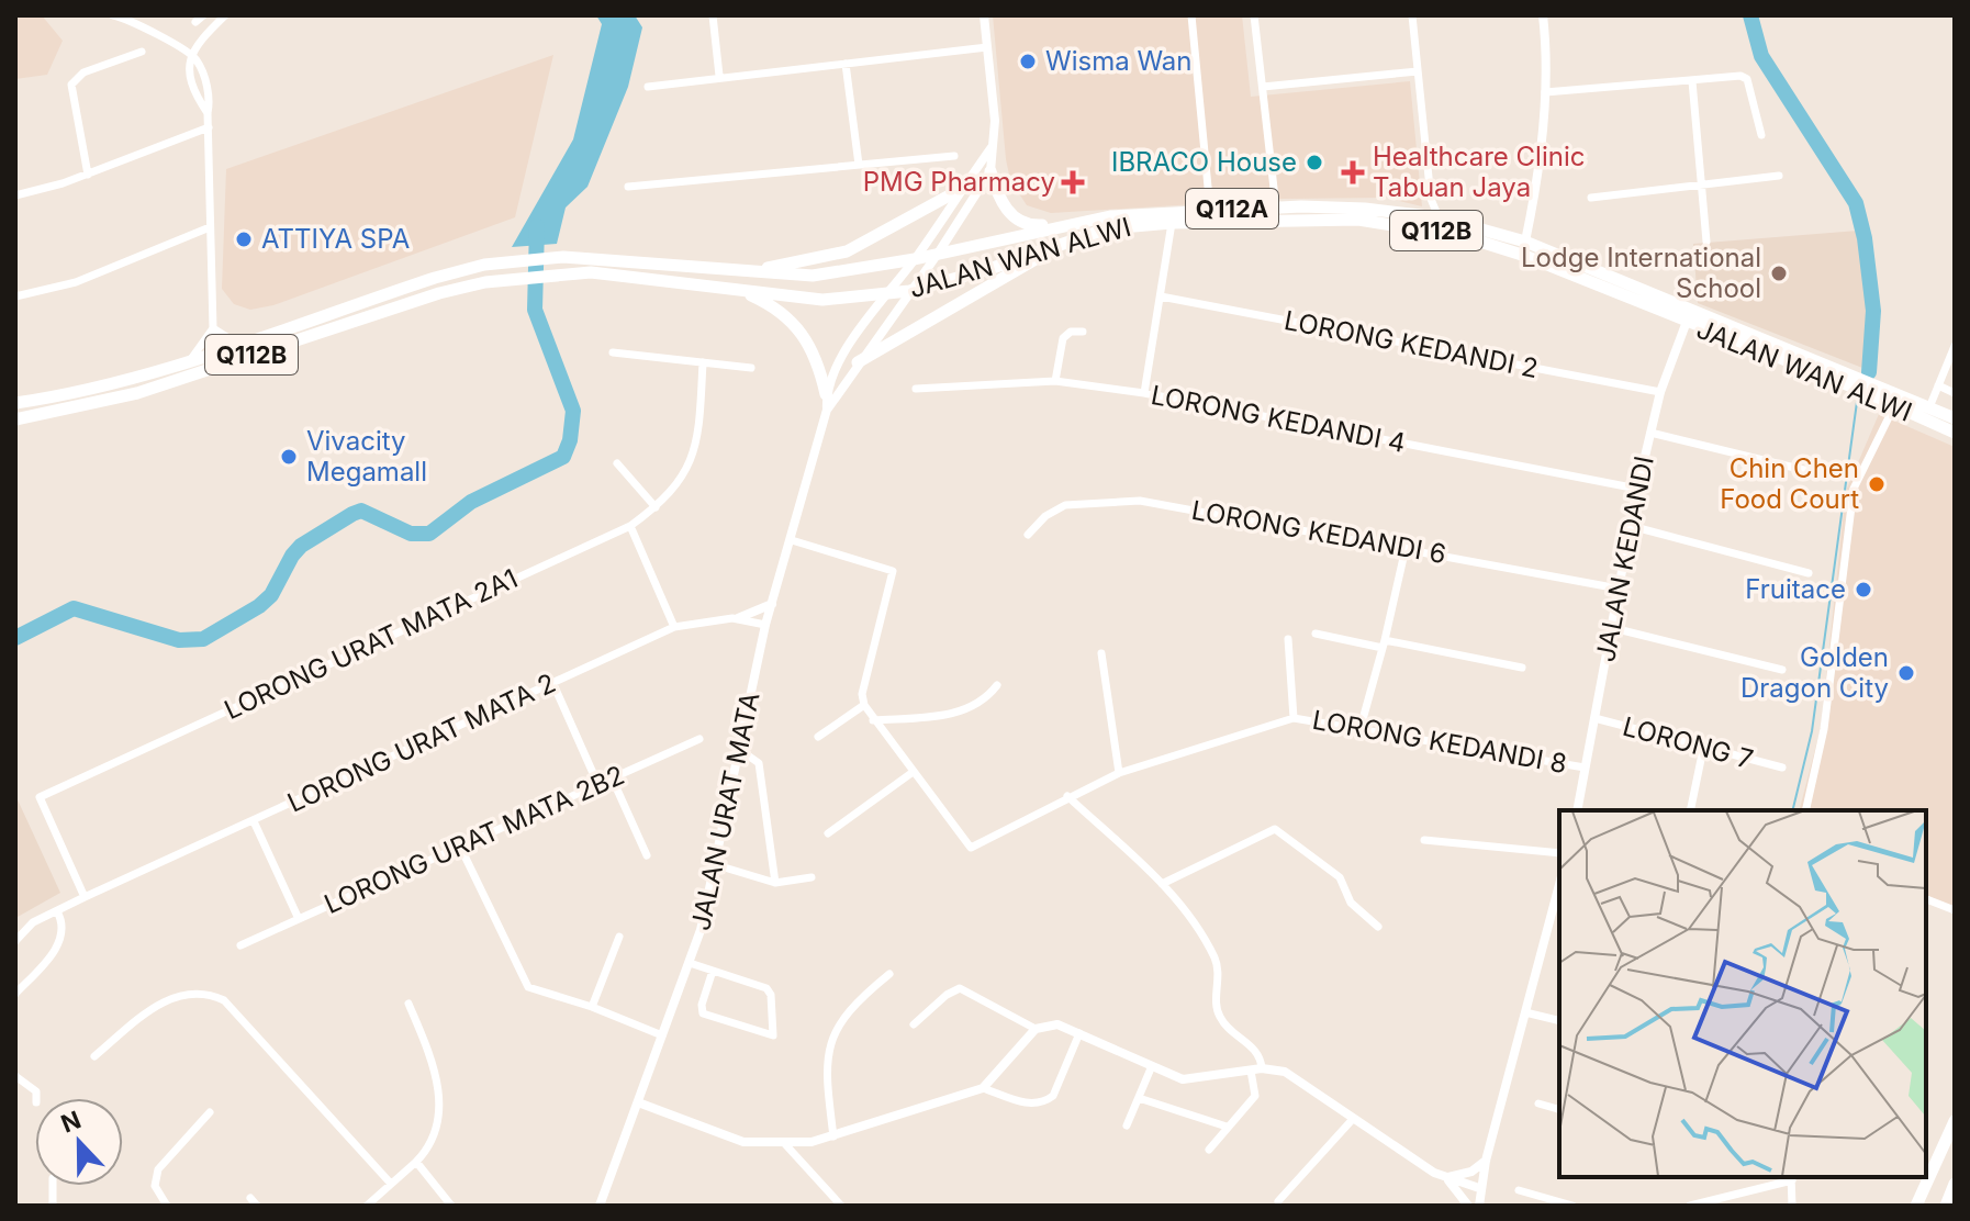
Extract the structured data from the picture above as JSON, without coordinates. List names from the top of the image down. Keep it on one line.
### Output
{"streets":{"main road":["Q112A","Q112B","JALAN WAN ALWI"],"street":["LORONG KEDANDI 2","LORONG KEDANDI 4","LORONG KEDANDI 6","JALAN KEDANDI","LORONG URAT MATA 2A1","LORONG KEDANDI 8","LORONG URAT MATA 2","LORONG 7","JALAN URAT MATA","LORONG URAT MATA 2B2"]},"crossings":[["JALAN WAN ALWI","JALAN KEDANDI"],["LORONG KEDANDI 2","JALAN KEDANDI"],["LORONG KEDANDI 4","JALAN KEDANDI"],["LORONG KEDANDI 6","JALAN KEDANDI"],["JALAN KEDANDI","LORONG KEDANDI 8"],["JALAN KEDANDI","LORONG 7"],["LORONG URAT MATA 2A1","LORONG URAT MATA 2"],["LORONG URAT MATA 2","JALAN URAT MATA"],["LORONG URAT MATA 2","LORONG URAT MATA 2B2"]],"places":{"other":["Wisma Wan","IBRACO House","ATTIYA SPA","Lodge International School","Vivacity Megamall","Chin Chen Food Court","Fruitace","Golden Dragon City"],"health":["Healthcare Clinic Tabuan Jaya","PMG Pharmacy"]},"north":"top"}
